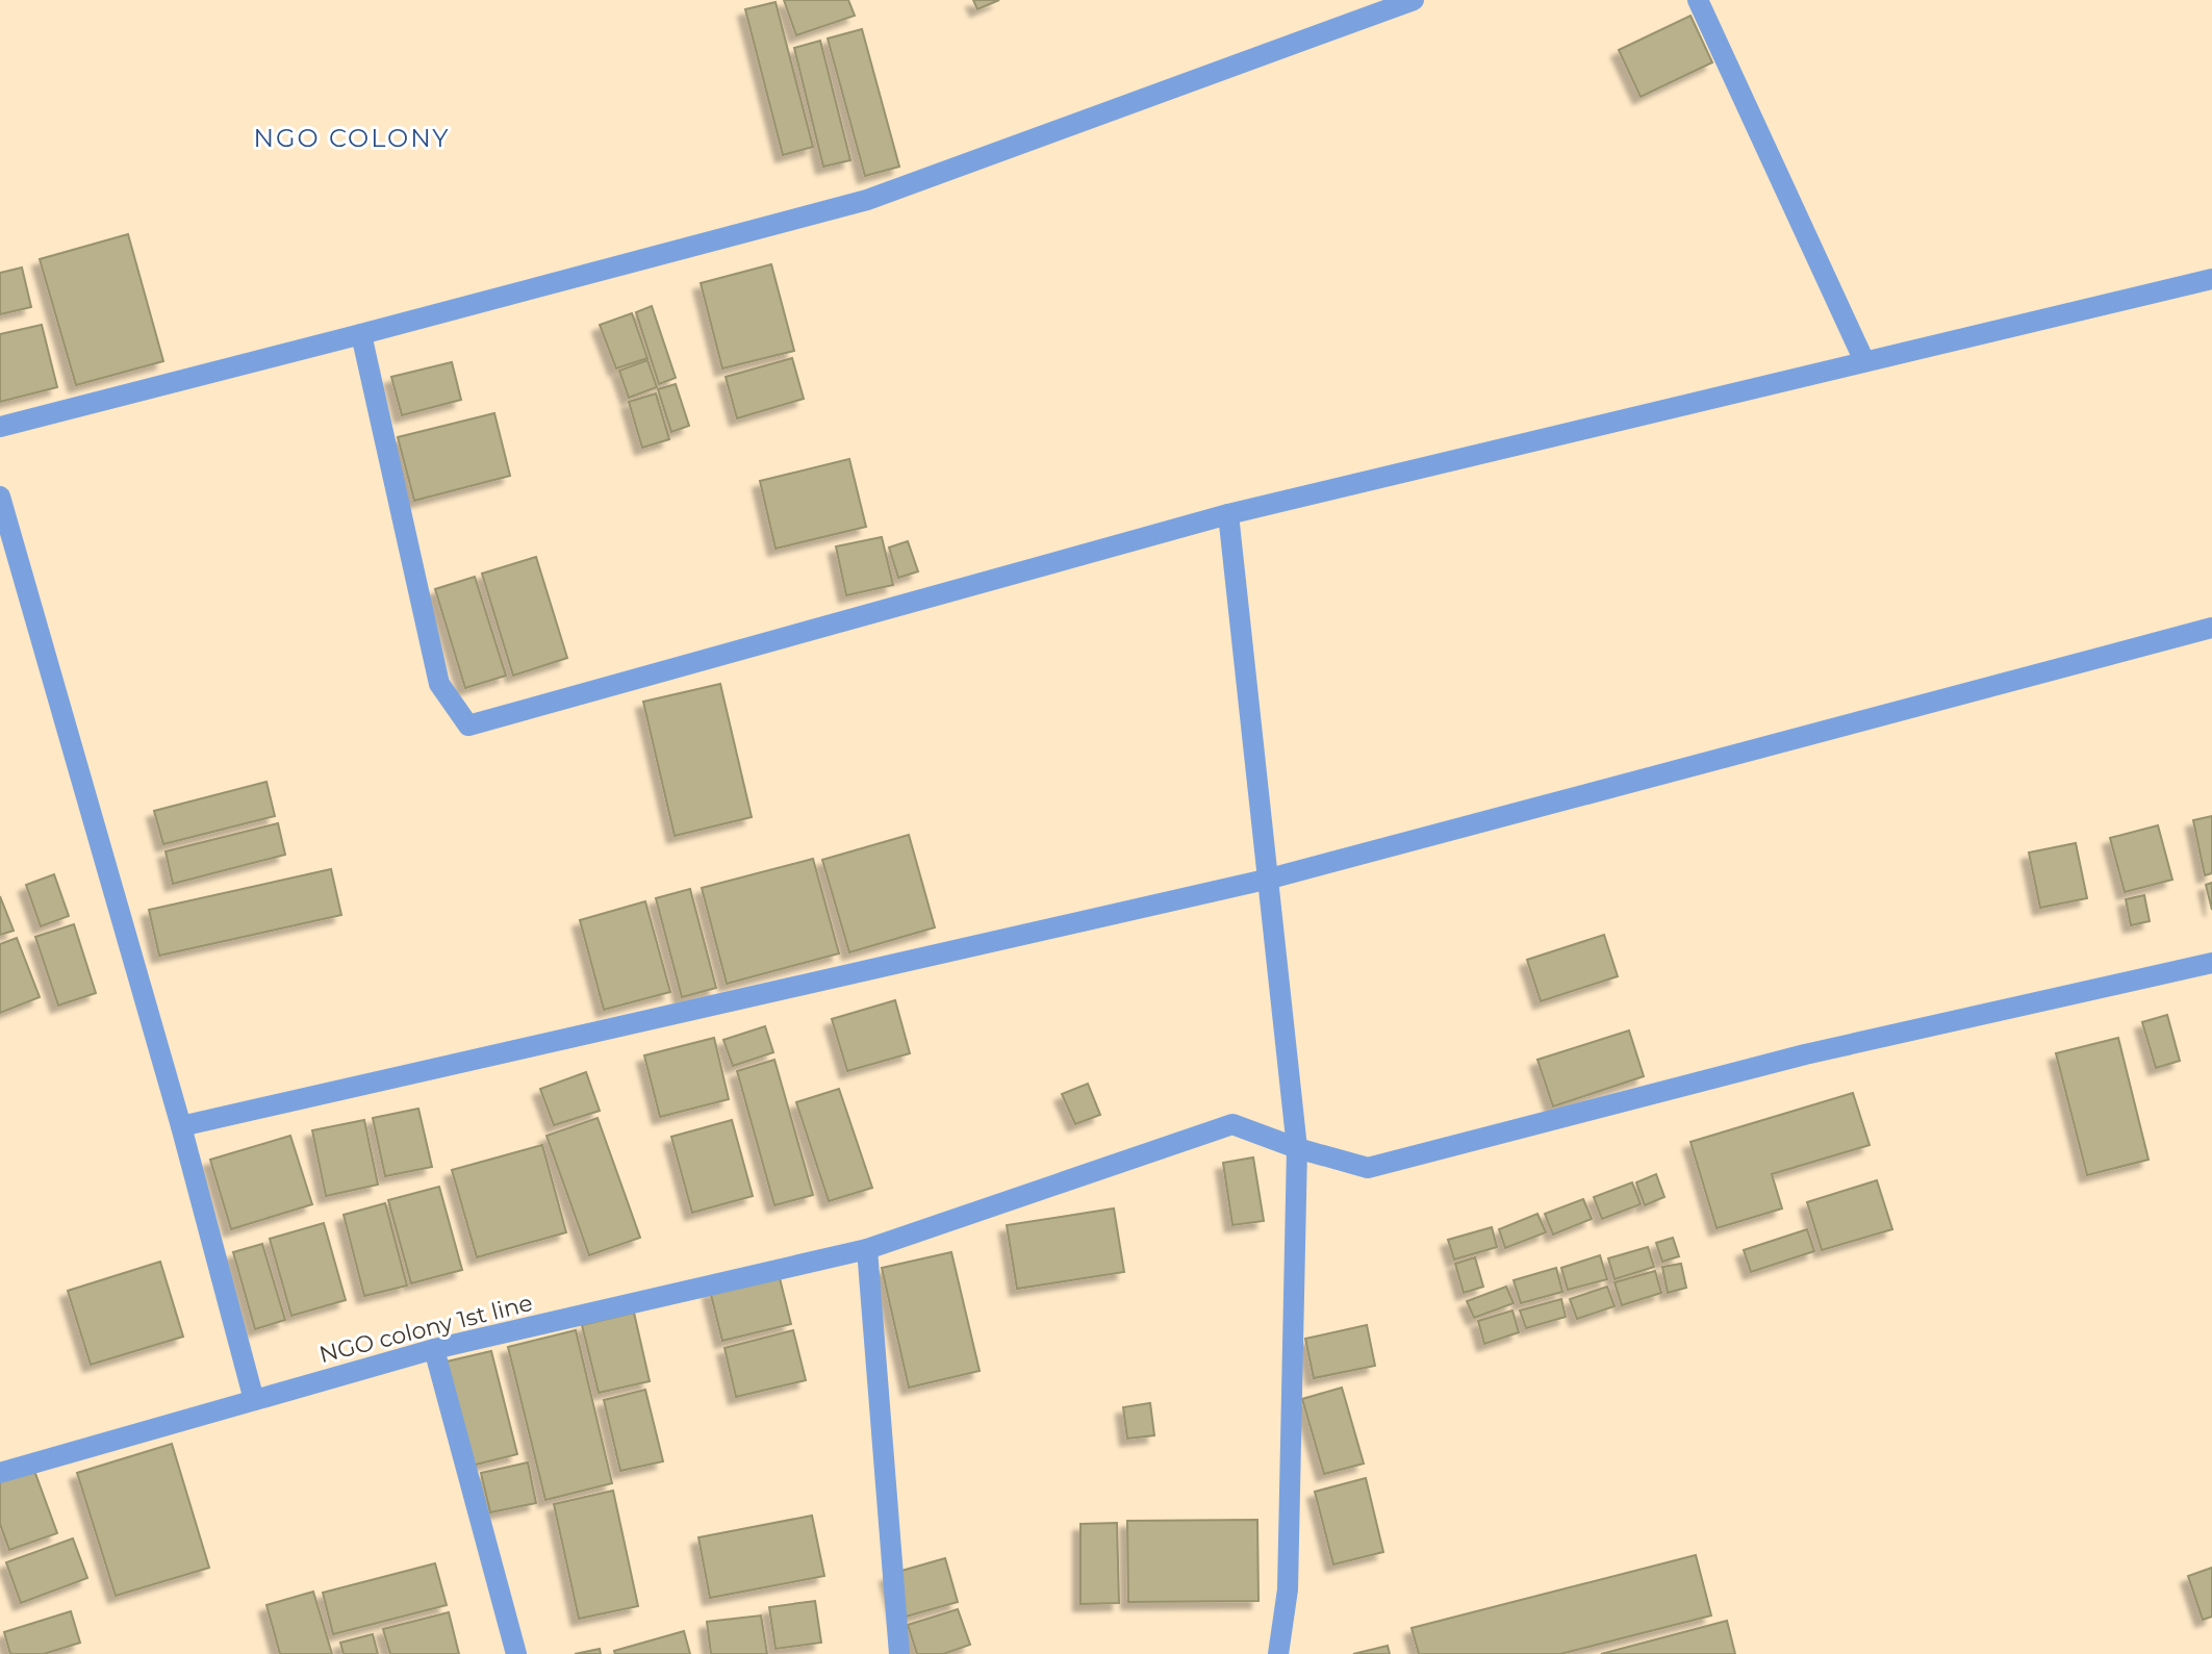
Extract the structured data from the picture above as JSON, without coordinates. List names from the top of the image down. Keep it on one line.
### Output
{"streets":{"street":["NGO colony 1st line"]},"districts":["NGO COLONY"]}
